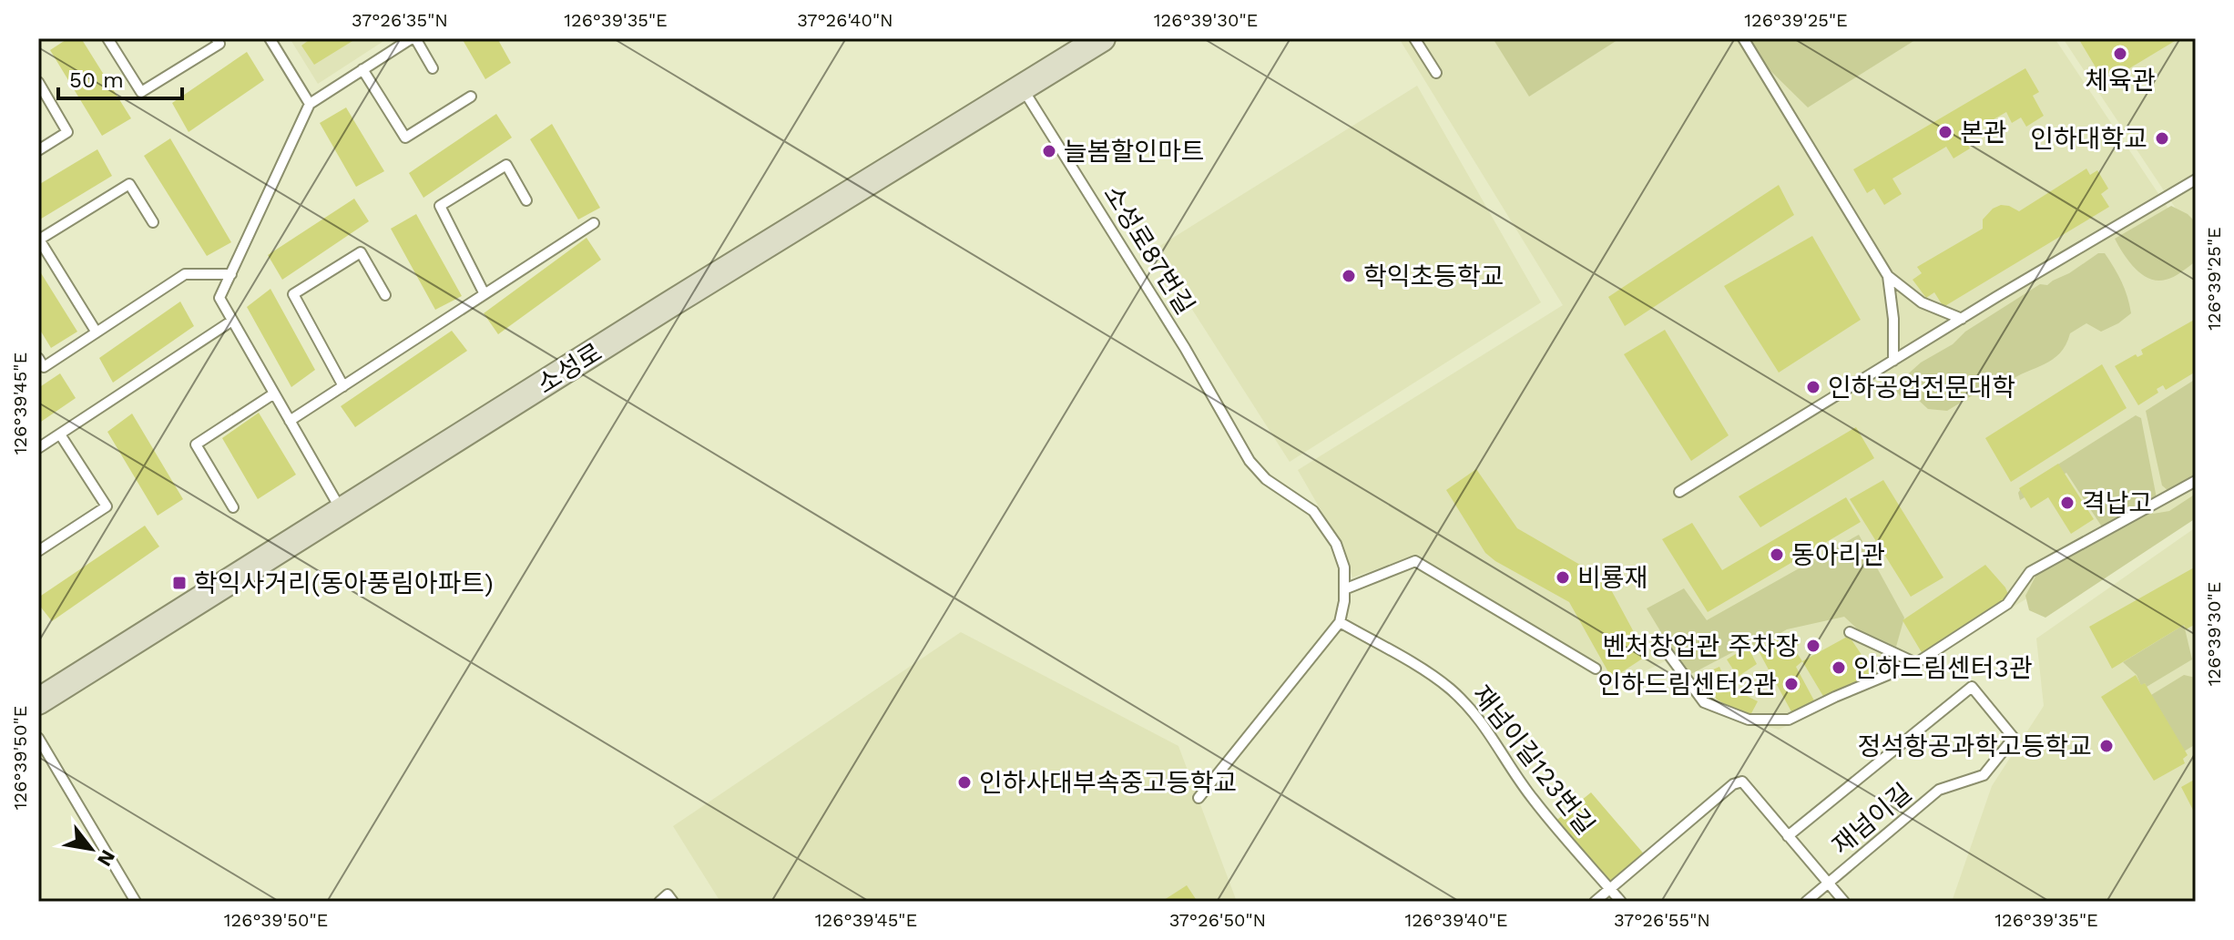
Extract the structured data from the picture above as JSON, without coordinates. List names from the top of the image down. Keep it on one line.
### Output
{"streets":{"main road":["소성로"],"lane":["소성로87번길","재넘이길123번길","재넘이길"]},"crossings":[["소성로87번길","소성로"],["재넘이길123번길","재넘이길"]],"places":{"other":["체육관","본관","인하대학교","늘봄할인마트","학익초등학교","인하공업전문대학","격납고","동아리관","비룡재","벤처창업관 주차장","인하드림센터3관","인하드림센터2관","정석항공과학고등학교","인하사대부속중고등학교"],"transit":["학익사거리(동아풍림아파트)"]},"scale_bar":"50 m","north":"bottom right","coordinates":["37°26'35\"N","126°39'35\"E","37°26'40\"N","126°39'30\"E","126°39'25\"E","126°39'45\"E","126°39'50\"E","37°26'50\"N","126°39'40\"E","37°26'55\"N"]}
